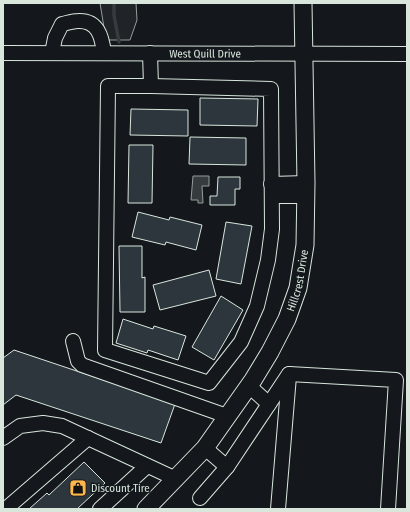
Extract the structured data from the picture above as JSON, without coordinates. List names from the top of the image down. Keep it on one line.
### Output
{"streets":{"main road":["Hillcrest Drive"],"street":["West Quill Drive"]},"crossings":[["West Quill Drive","Hillcrest Drive"]],"places":{"shop":["Discount Tire"]}}
